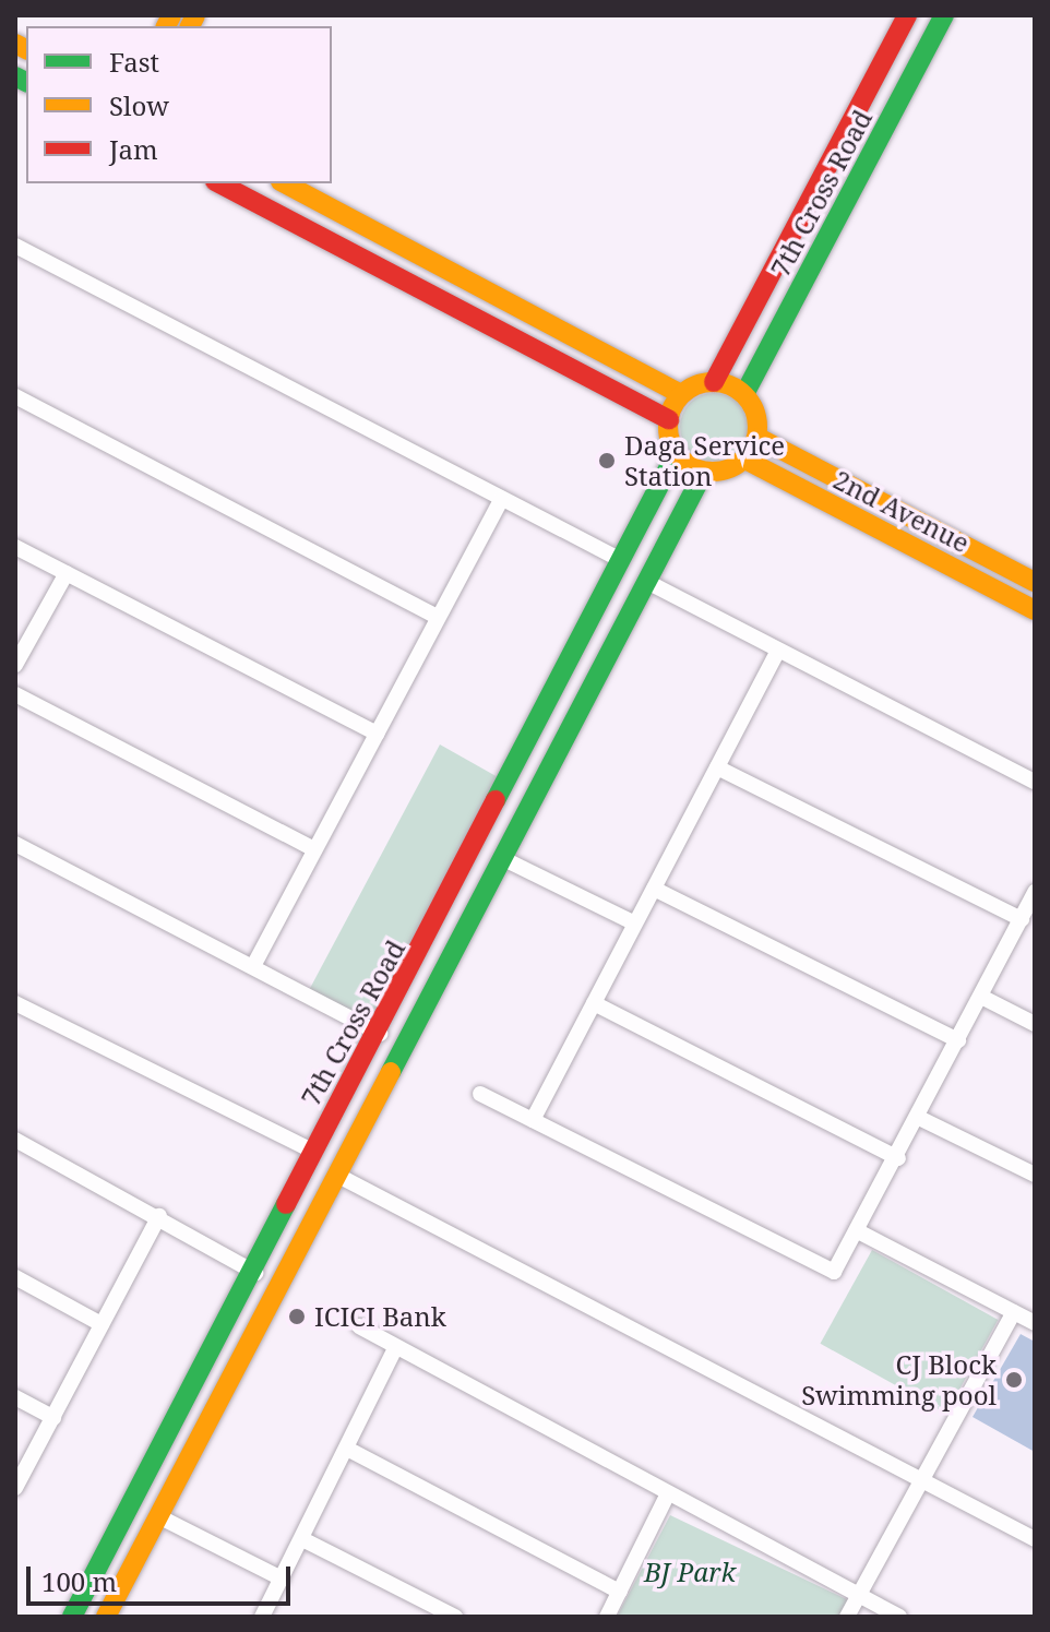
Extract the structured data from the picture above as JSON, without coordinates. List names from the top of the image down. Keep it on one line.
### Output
{"streets":{"street":["7th Cross Road","2nd Avenue"]},"crossings":[["7th Cross Road","2nd Avenue"]],"parks":["BJ Park"],"places":["Daga Service Station","ICICI Bank","CJ Block Swimming pool"],"legend":["Fast","Slow","Jam"],"scale_bar":"100 m"}
